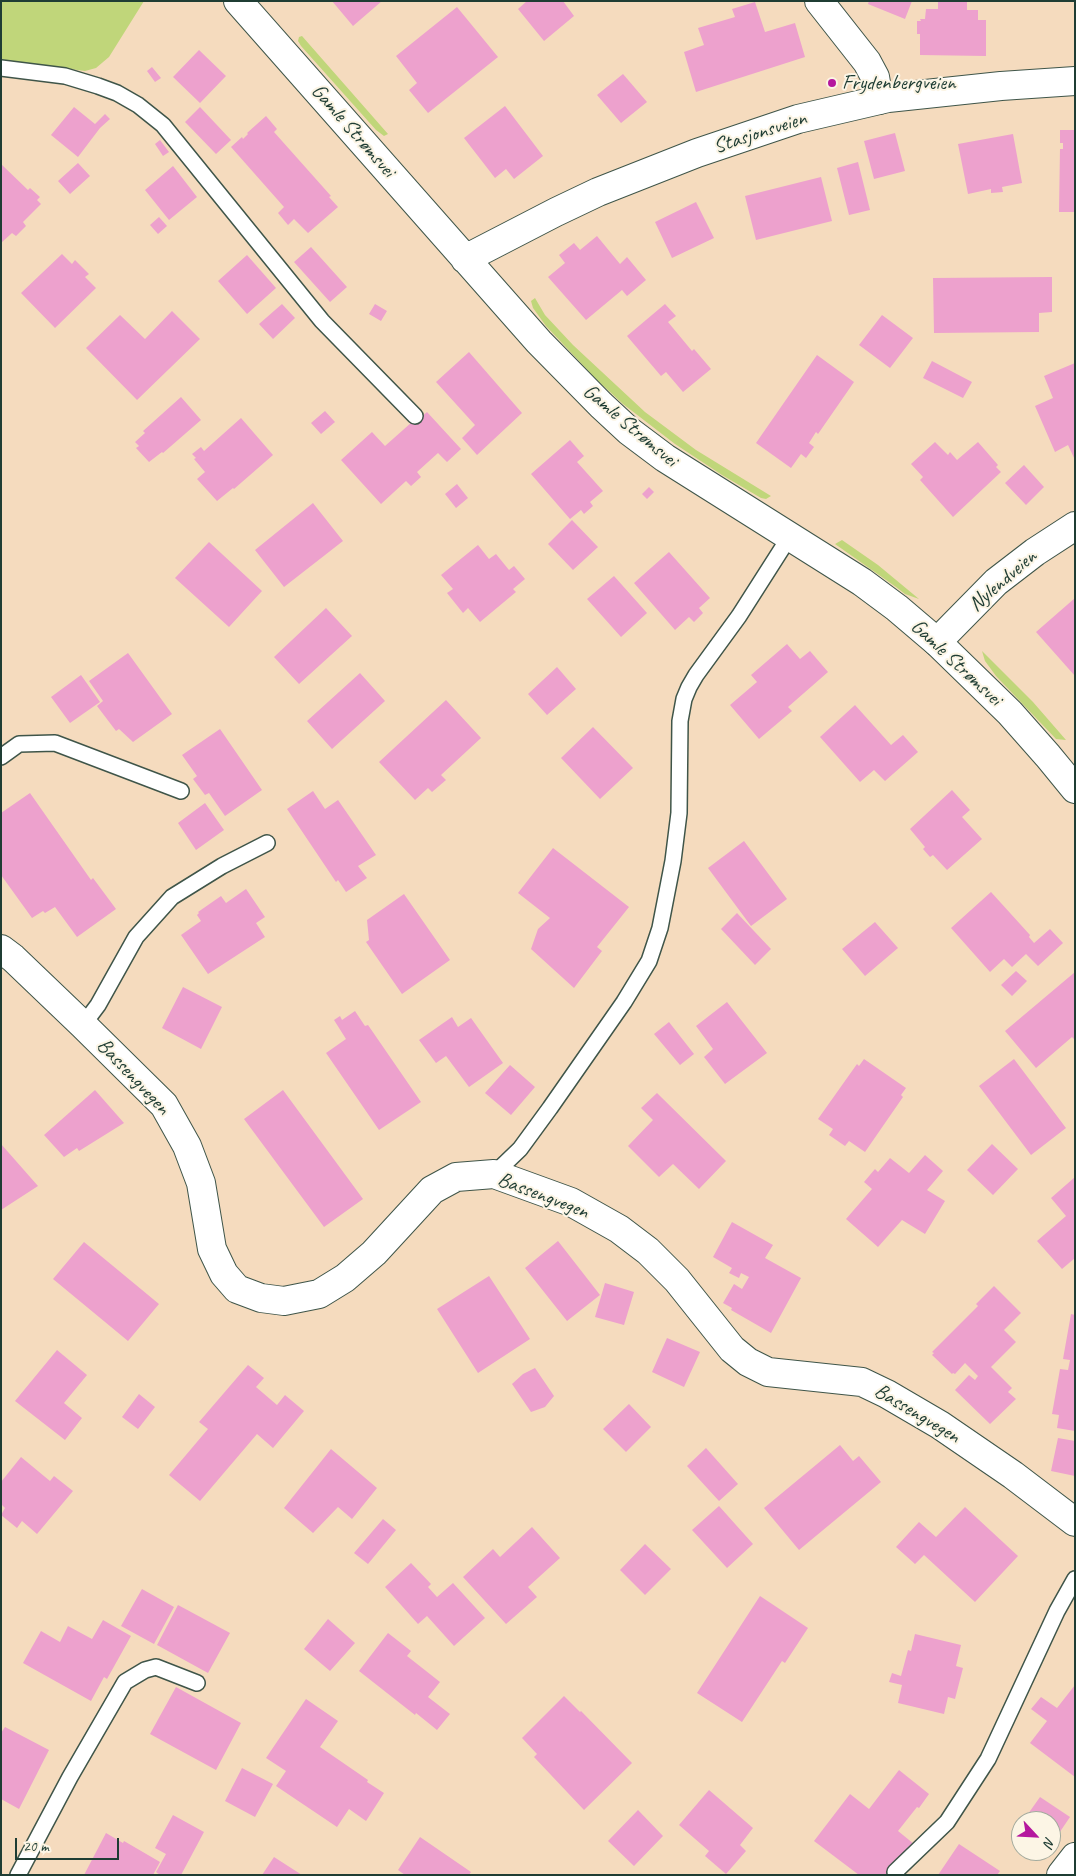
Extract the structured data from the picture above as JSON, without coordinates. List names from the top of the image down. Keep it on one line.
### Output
{"streets":{"main road":["Gamle Strømsvei","Stasjonsveien","Nylendveien","Bassengvegen"]},"crossings":[["Gamle Strømsvei","Stasjonsveien"],["Gamle Strømsvei","Nylendveien"]],"places":["Frydenbergveien"],"scale_bar":"20 m","north":"bottom right"}
